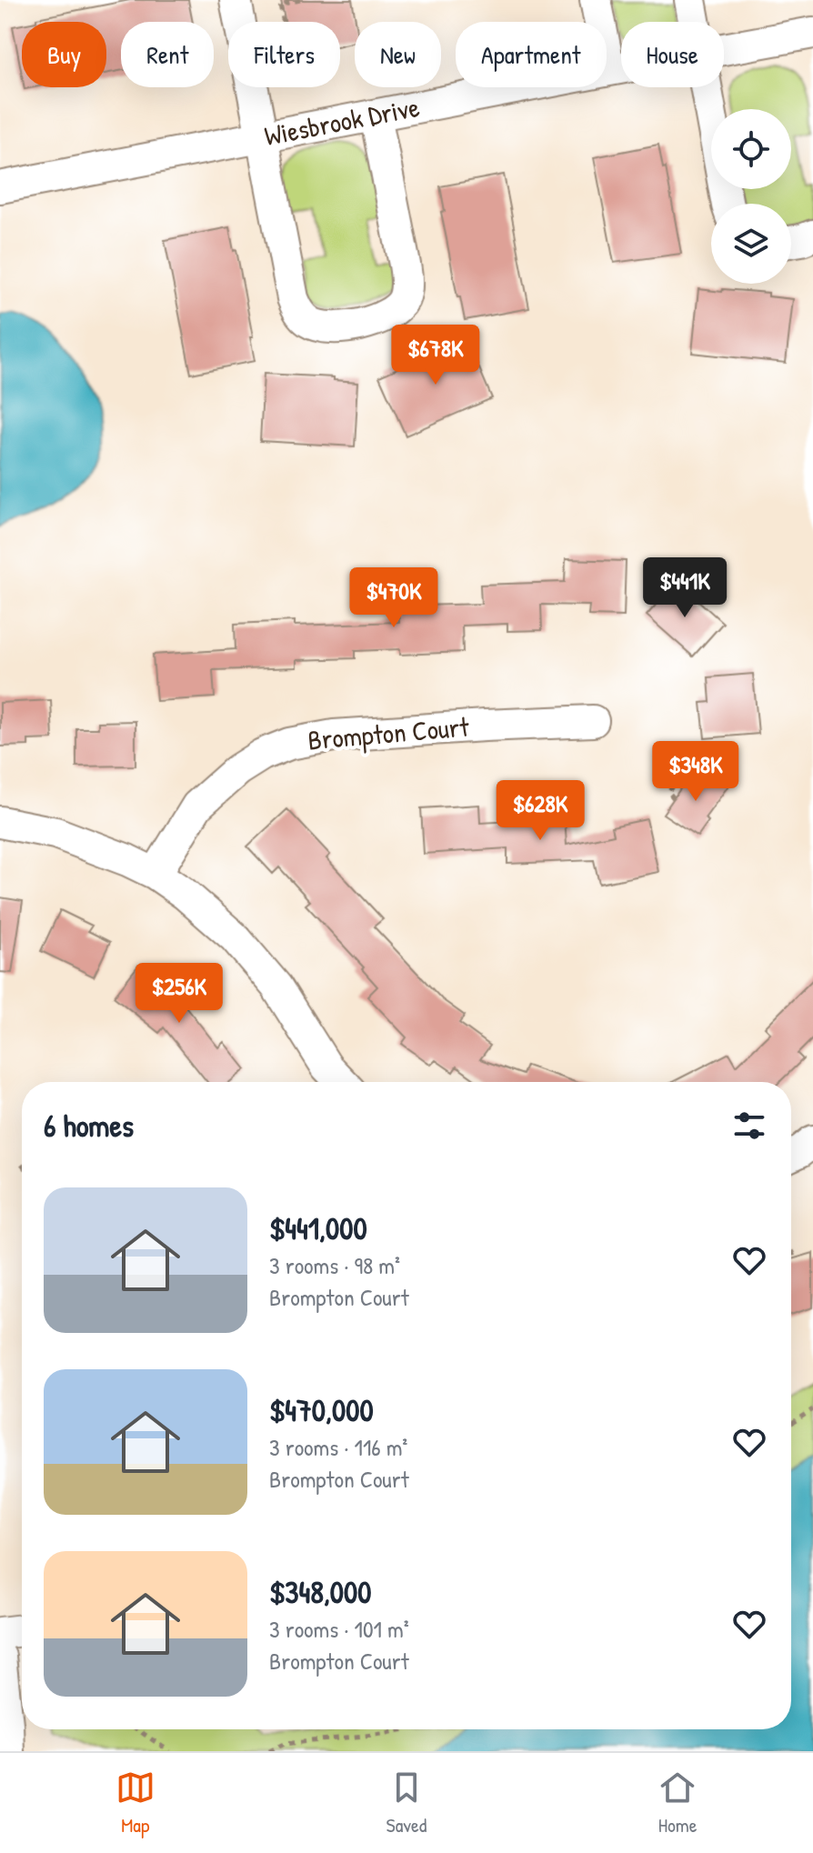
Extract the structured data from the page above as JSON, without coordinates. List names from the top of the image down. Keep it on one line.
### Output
{"streets":{"street":["Wiesbrook Drive","Brompton Court"]},"page":{"chip":["Buy","Rent","Filters","New","Apartment","House"],"price":["$678K","$441K","$470K","$348K","$628K","$256K"],"heading":"6 homes","list":[{"name":"$441,000","note":"3 rooms · 98 m² · Brompton Court"},{"name":"$470,000","note":"3 rooms · 116 m² · Brompton Court"},{"name":"$348,000","note":"3 rooms · 101 m² · Brompton Court"}],"tabs":["Map","Saved","Home"]}}
